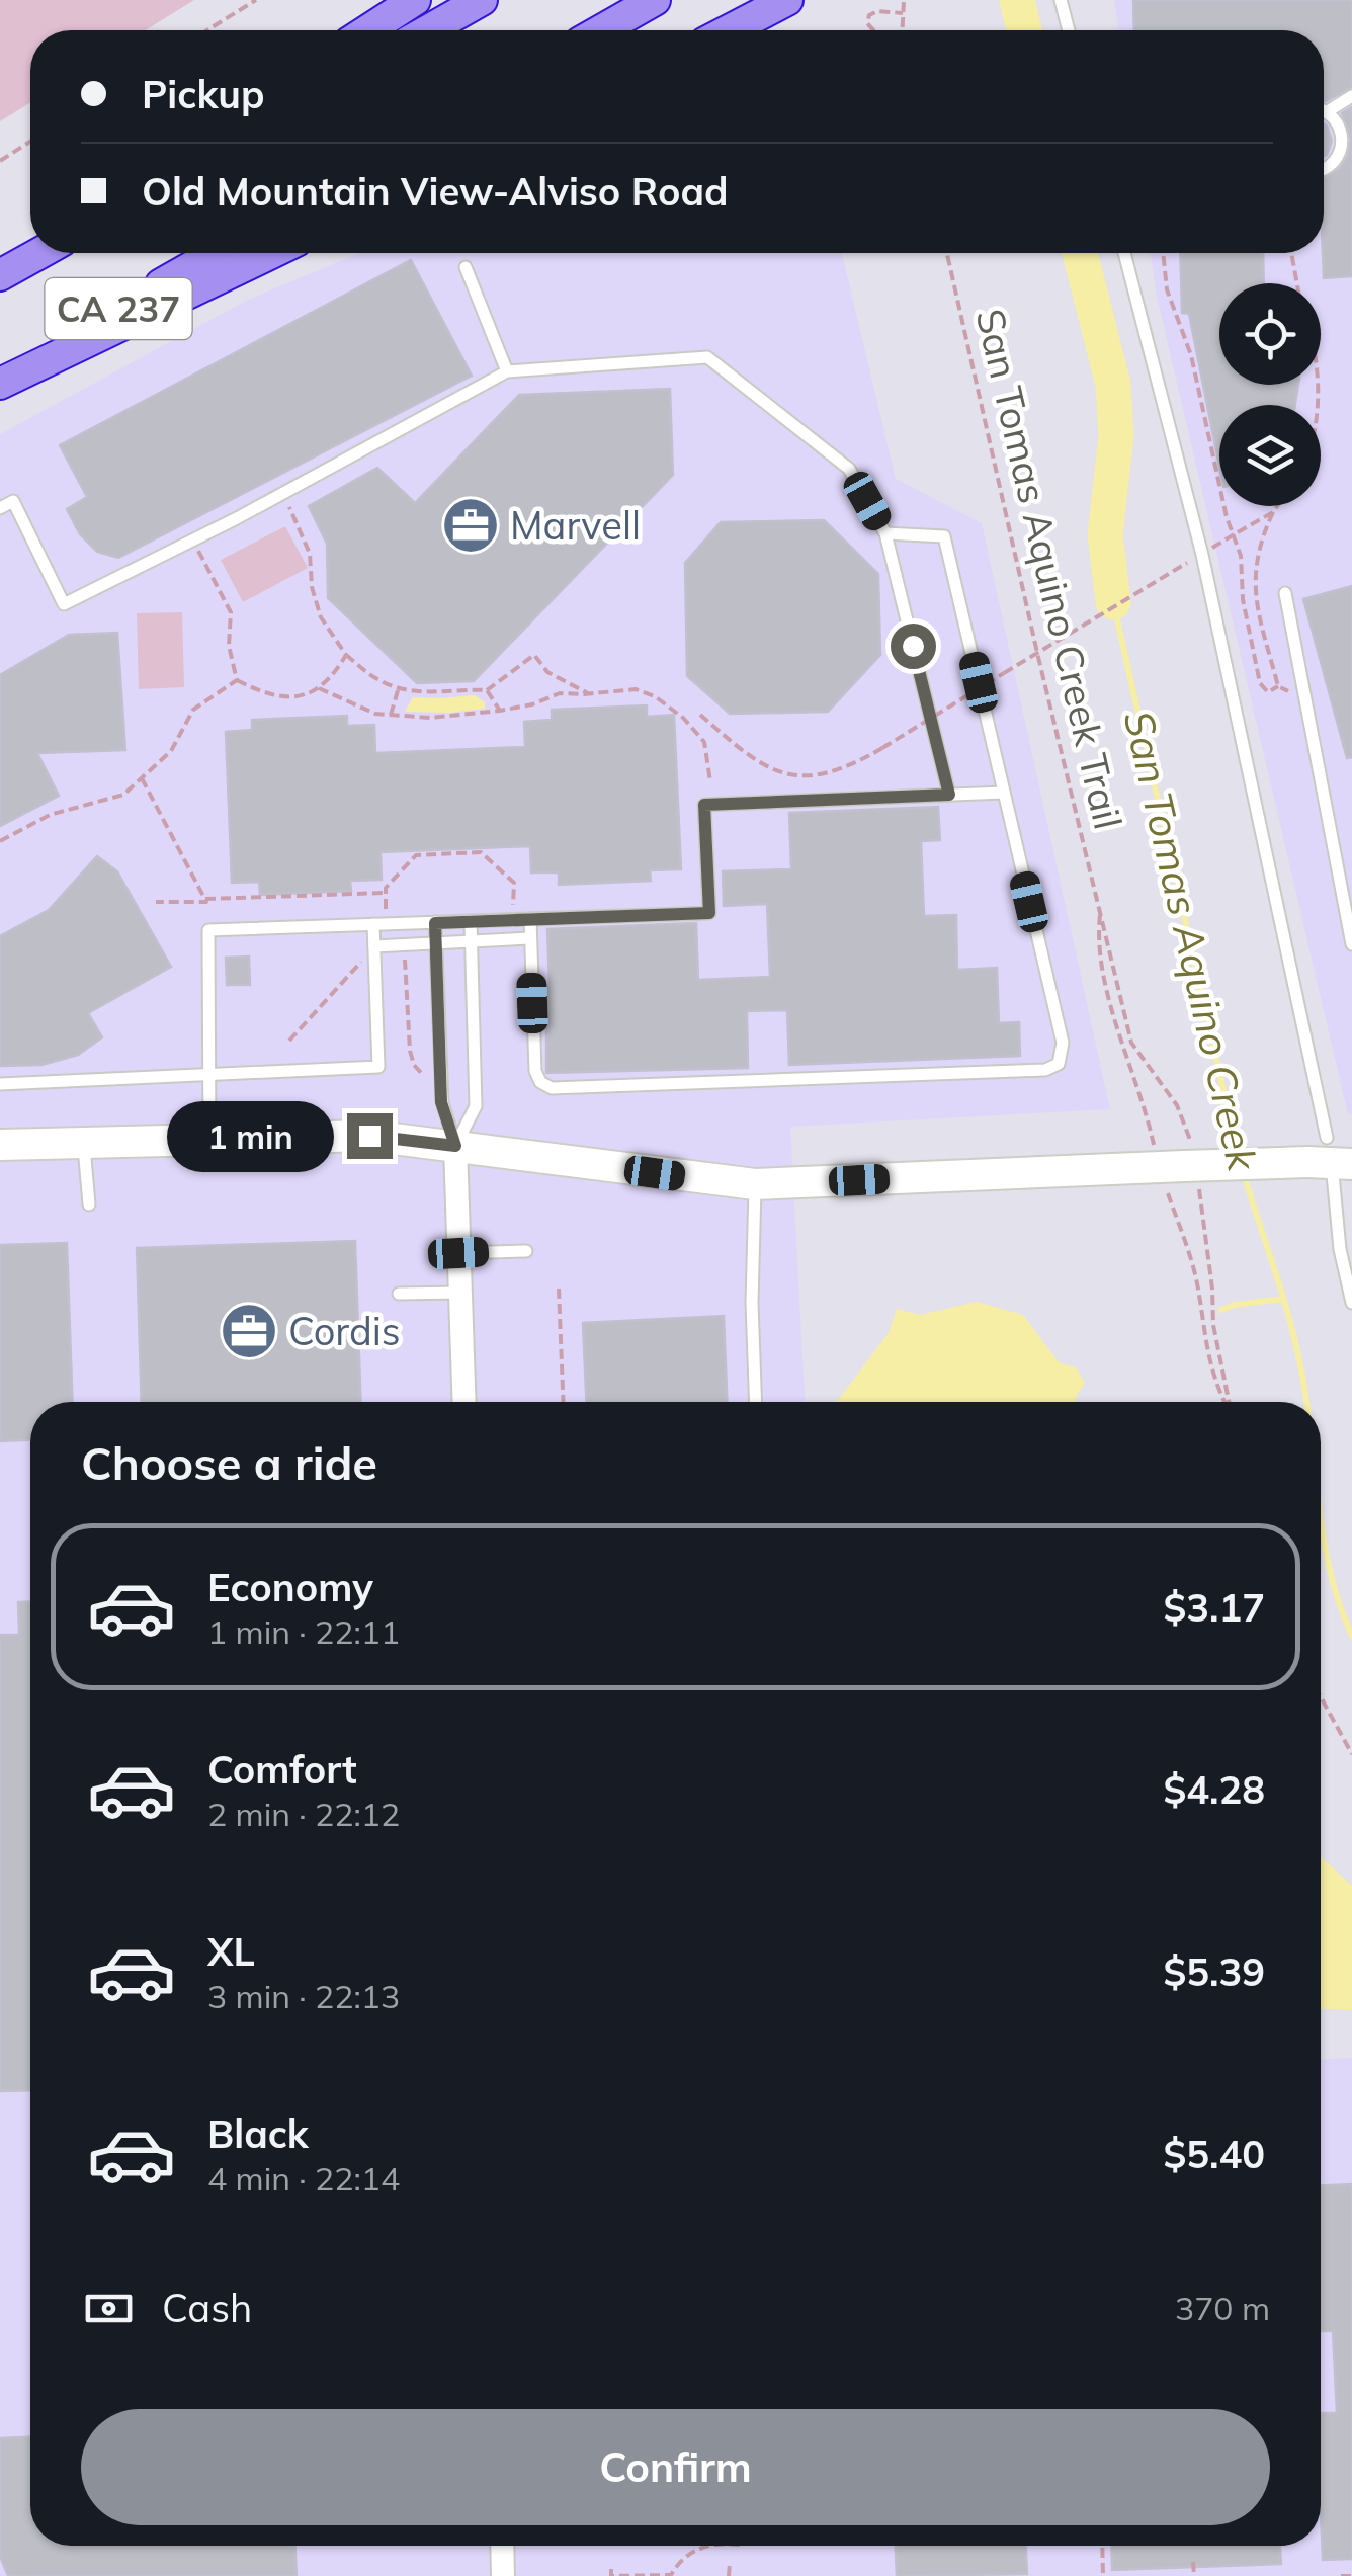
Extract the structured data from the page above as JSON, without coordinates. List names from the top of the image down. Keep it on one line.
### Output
{"streets":{"highway":["CA 237"],"path":["San Tomas Aquino Creek Trail"]},"water":["San Tomas Aquino Creek"],"places":{"office":["Marvell","Cordis"]},"page":{"banner":["Pickup","Old Mountain View-Alviso Road"],"bubble":"1 min","heading":"Choose a ride","list":[{"name":"Economy","note":"1 min · 22:11","value":"$3.17"},{"name":"Comfort","note":"2 min · 22:12","value":"$4.28"},{"name":"XL","note":"3 min · 22:13","value":"$5.39"},{"name":"Black","note":"4 min · 22:14","value":"$5.40"}],"pay":["Cash","370 m"],"buttons":"Confirm"}}
